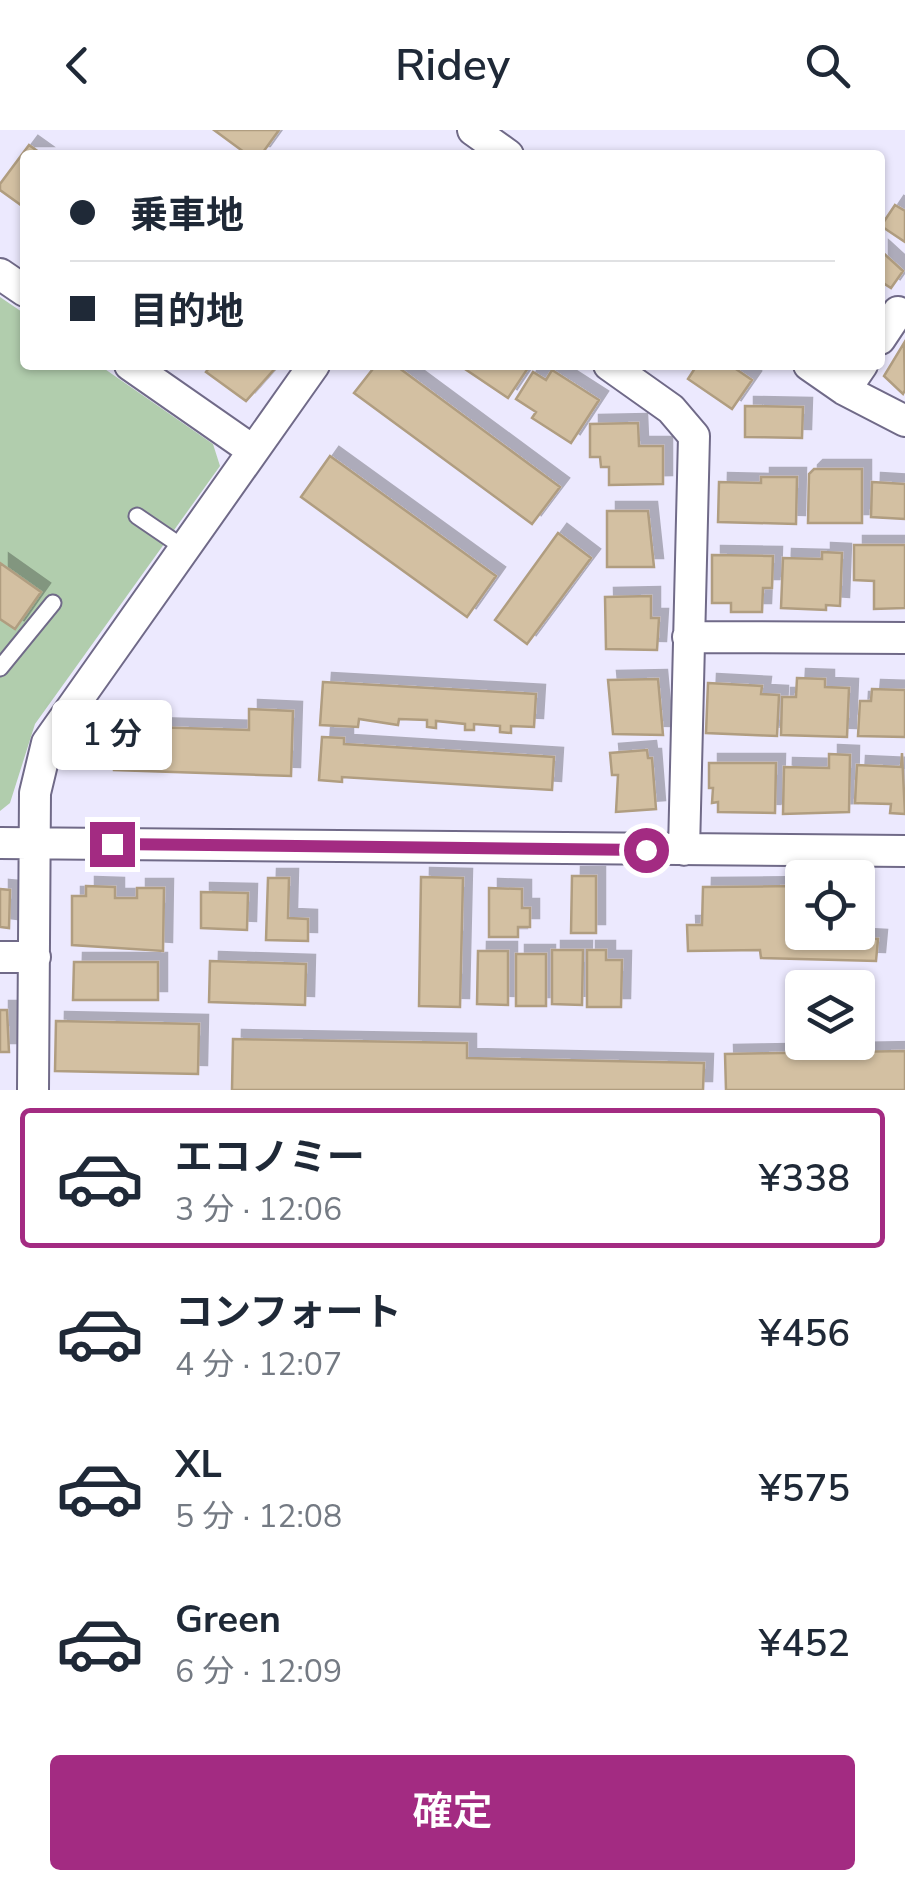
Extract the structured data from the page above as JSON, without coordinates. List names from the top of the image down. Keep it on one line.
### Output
{"page":{"header":"Ridey","banner":["乗車地","目的地"],"bubble":"1 分","list":[{"name":"エコノミー","note":"3 分 · 12:06","value":"¥338"},{"name":"コンフォート","note":"4 分 · 12:07","value":"¥456"},{"name":"XL","note":"5 分 · 12:08","value":"¥575"},{"name":"Green","note":"6 分 · 12:09","value":"¥452"}],"buttons":"確定"}}
